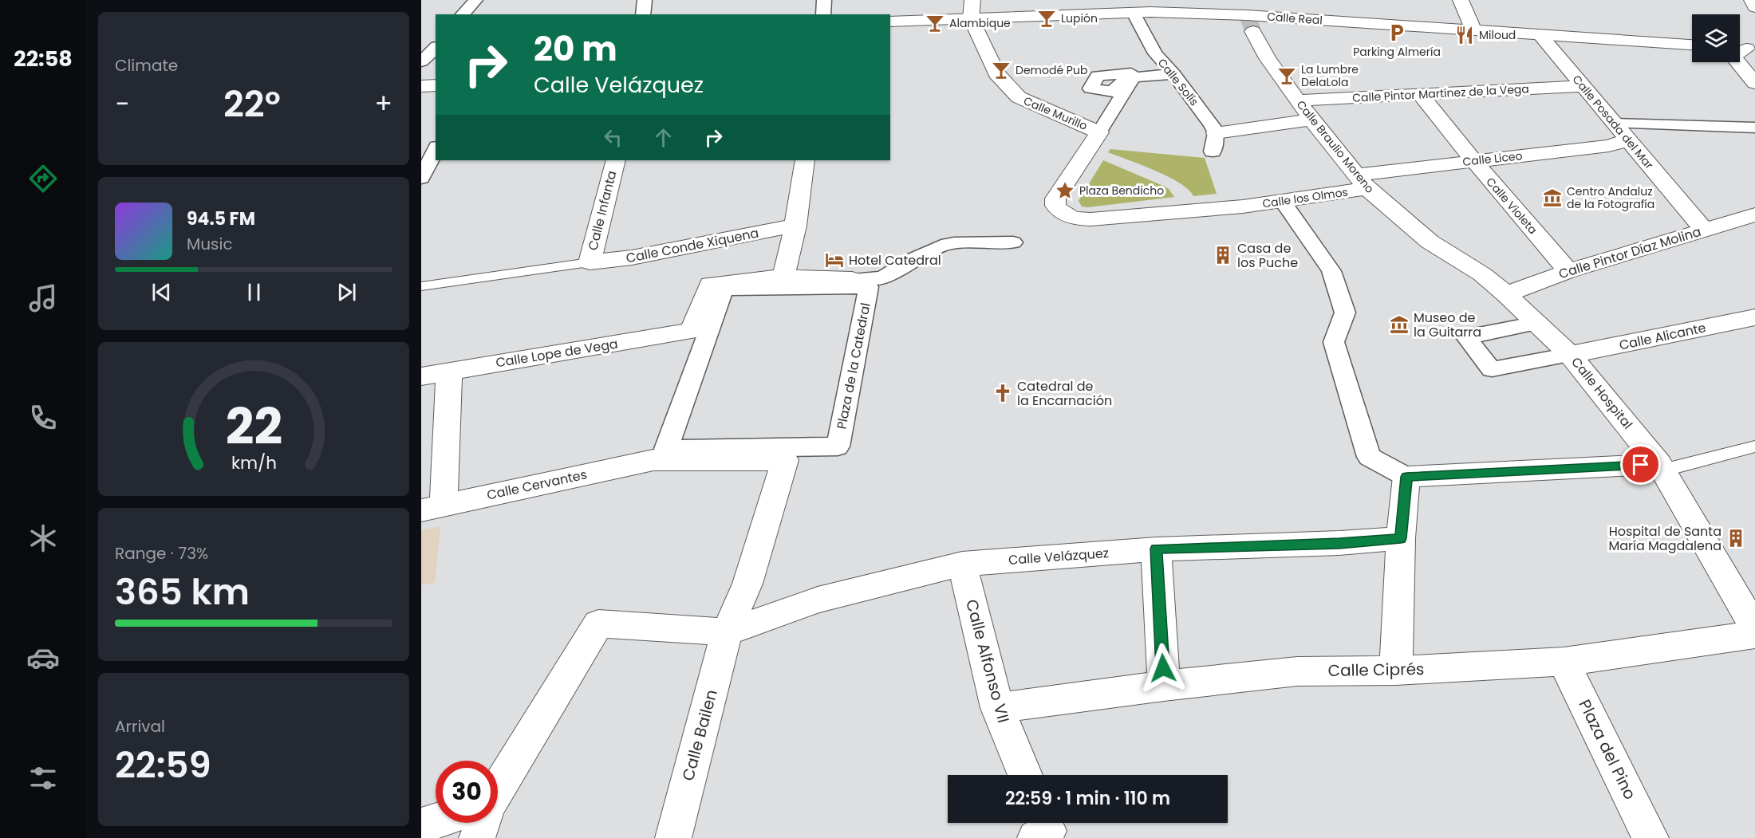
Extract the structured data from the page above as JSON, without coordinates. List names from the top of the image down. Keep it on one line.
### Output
{"streets":{"street":["Calle Real","Calle Solís","Calle Pintor Martínez de la Vega","Calle Murillo","Calle Posada del Mar","Calle Braulio Moreno","Calle Liceo","Calle los Olmos","Calle Violeta","Calle Infanta","Calle Conde Xiquena","Calle Pintor Díaz Molina","Calle Alicante","Calle Lope de Vega","Plaza de la Catedral","Calle Hospital","Calle Cervantes","Calle Velázquez","Calle Alfonso VII","Calle Ciprés","Calle Bailen","Plaza del Pino"]},"crossings":[["Calle Real","Calle Solís"],["Calle Real","Calle Murillo"],["Calle Real","Calle Posada del Mar"],["Calle Pintor Martínez de la Vega","Calle Posada del Mar"],["Calle Pintor Martínez de la Vega","Calle Braulio Moreno"],["Calle Pintor Martínez de la Vega","Calle Violeta"],["Calle Murillo","Calle los Olmos"],["Calle Posada del Mar","Calle Liceo"],["Calle Posada del Mar","Calle Pintor Díaz Molina"],["Calle Braulio Moreno","Calle Liceo"],["Calle Braulio Moreno","Calle los Olmos"],["Calle Braulio Moreno","Calle Pintor Díaz Molina"],["Calle Braulio Moreno","Calle Hospital"],["Calle Liceo","Calle los Olmos"],["Calle Liceo","Calle Violeta"],["Calle Violeta","Calle Pintor Díaz Molina"],["Calle Infanta","Calle Conde Xiquena"],["Calle Pintor Díaz Molina","Calle Hospital"],["Calle Alicante","Calle Hospital"],["Plaza de la Catedral","Calle Cervantes"],["Calle Velázquez","Calle Alfonso VII"],["Calle Velázquez","Calle Bailen"],["Calle Alfonso VII","Calle Ciprés"],["Calle Ciprés","Plaza del Pino"]],"places":{"bar":["Lupión","Alambique","Demodé Pub","La Lumbre DelaLola"],"parking":["Parking Almería"],"restaurant":["Miloud"],"place":["Plaza Bendicho"],"museum":["Centro Andaluz de la Fotografía","Museo de la Guitarra"],"building":["Casa de los Puche","Hospital de Santa María Magdalena"],"hotel":["Hotel Catedral"],"church":["Catedral de la Encarnación"]},"page":{"tabs":"22:58","tile":["Climate",["Range · 73%","365 km"],["Arrival","22:59"]],"turn":["20 m","Calle Velázquez"],"heat":["−","22°","+"],"song":["94.5 FM","Music"],"limit":"30","trip":"22:59 · 1 min · 110 m","gauge":["22","km/h"]}}
